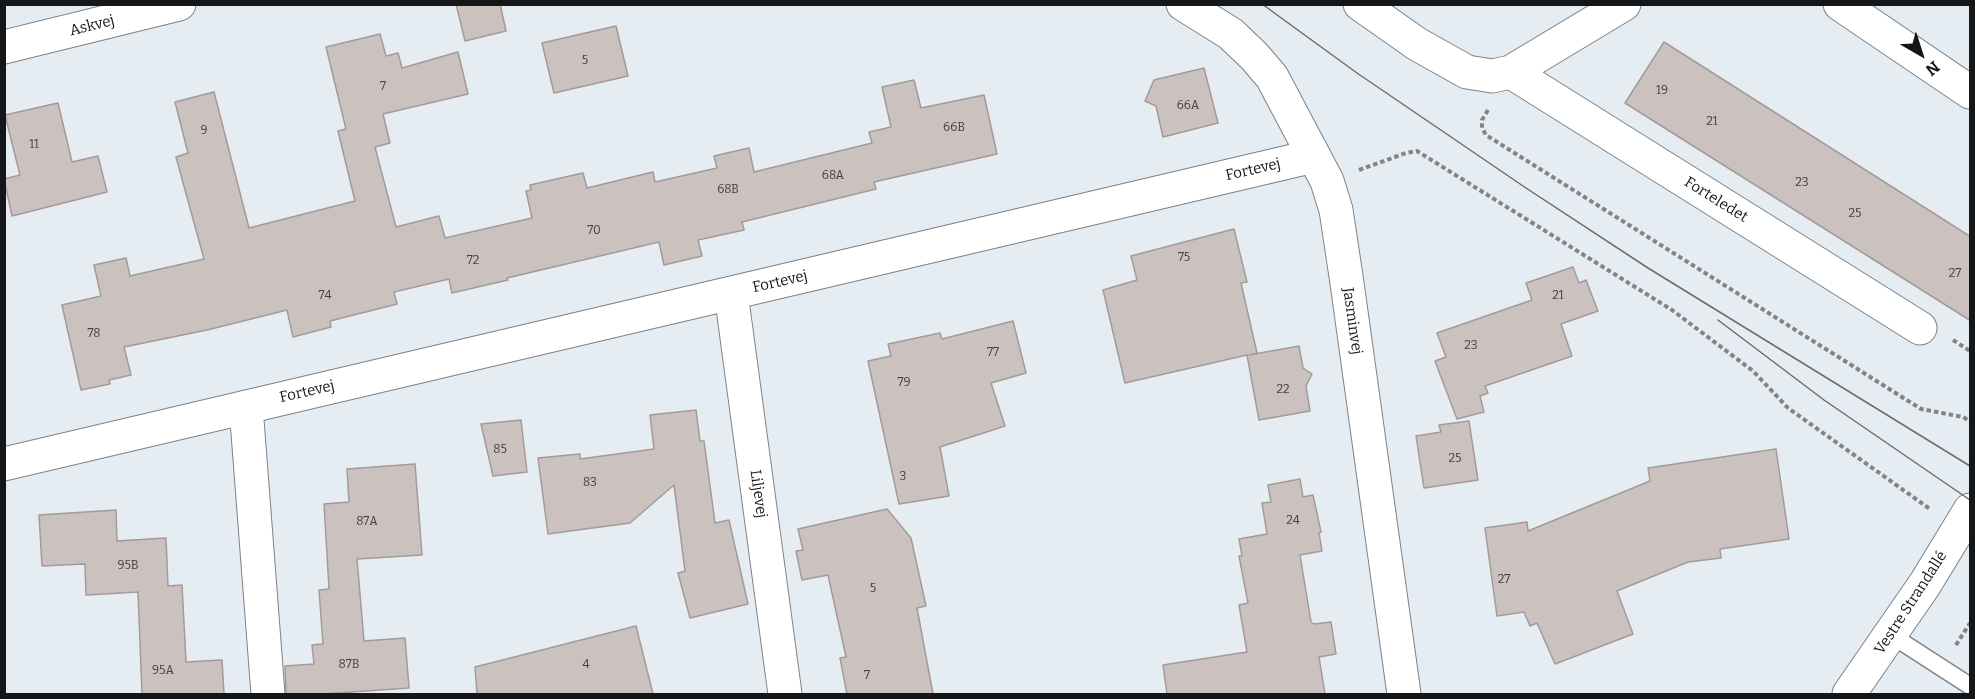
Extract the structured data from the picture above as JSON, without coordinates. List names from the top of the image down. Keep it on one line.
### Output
{"streets":{"street":["Askvej","Fortevej","Forteledet","Jasminvej","Liljevej","Vestre Strandallé"]},"crossings":[["Fortevej","Jasminvej"],["Fortevej","Liljevej"]],"house_numbers":["5","7","19","66A","21","66B","9","11","68A","23","68B","25","70","75","72","27","74","21","78","23","77","79","22","85","25","3","83","24","87A","95B","27","5","87B","4","95A","7"],"north":"bottom right"}
